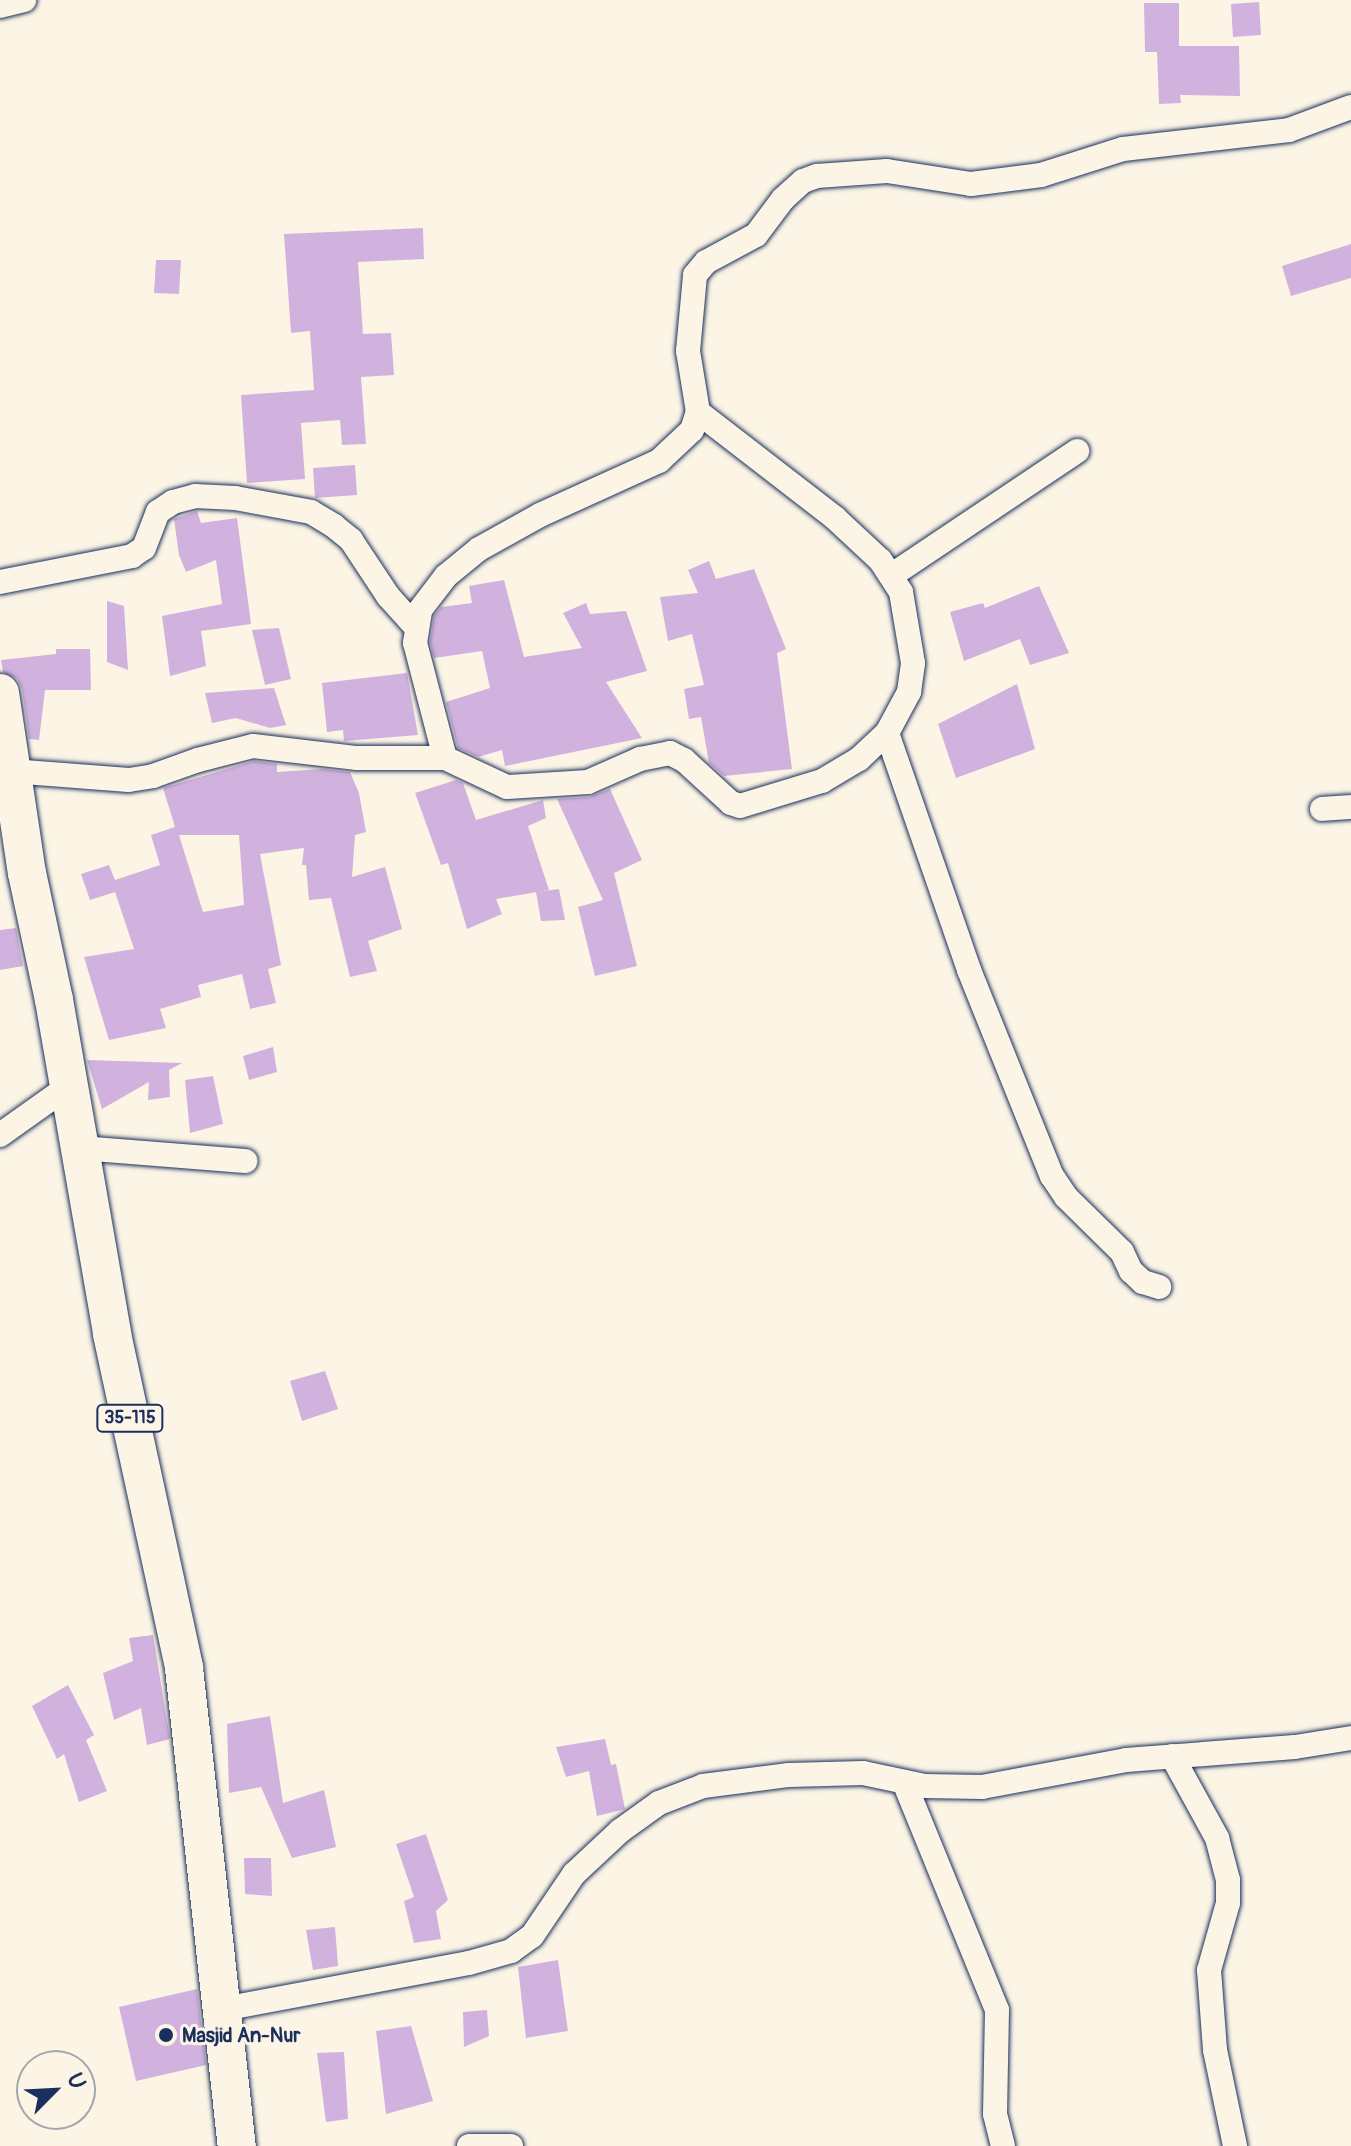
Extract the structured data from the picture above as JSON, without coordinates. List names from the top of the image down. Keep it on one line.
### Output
{"streets":{"main road":["35-115"]},"places":["Masjid An-Nur"],"north":"top right"}
